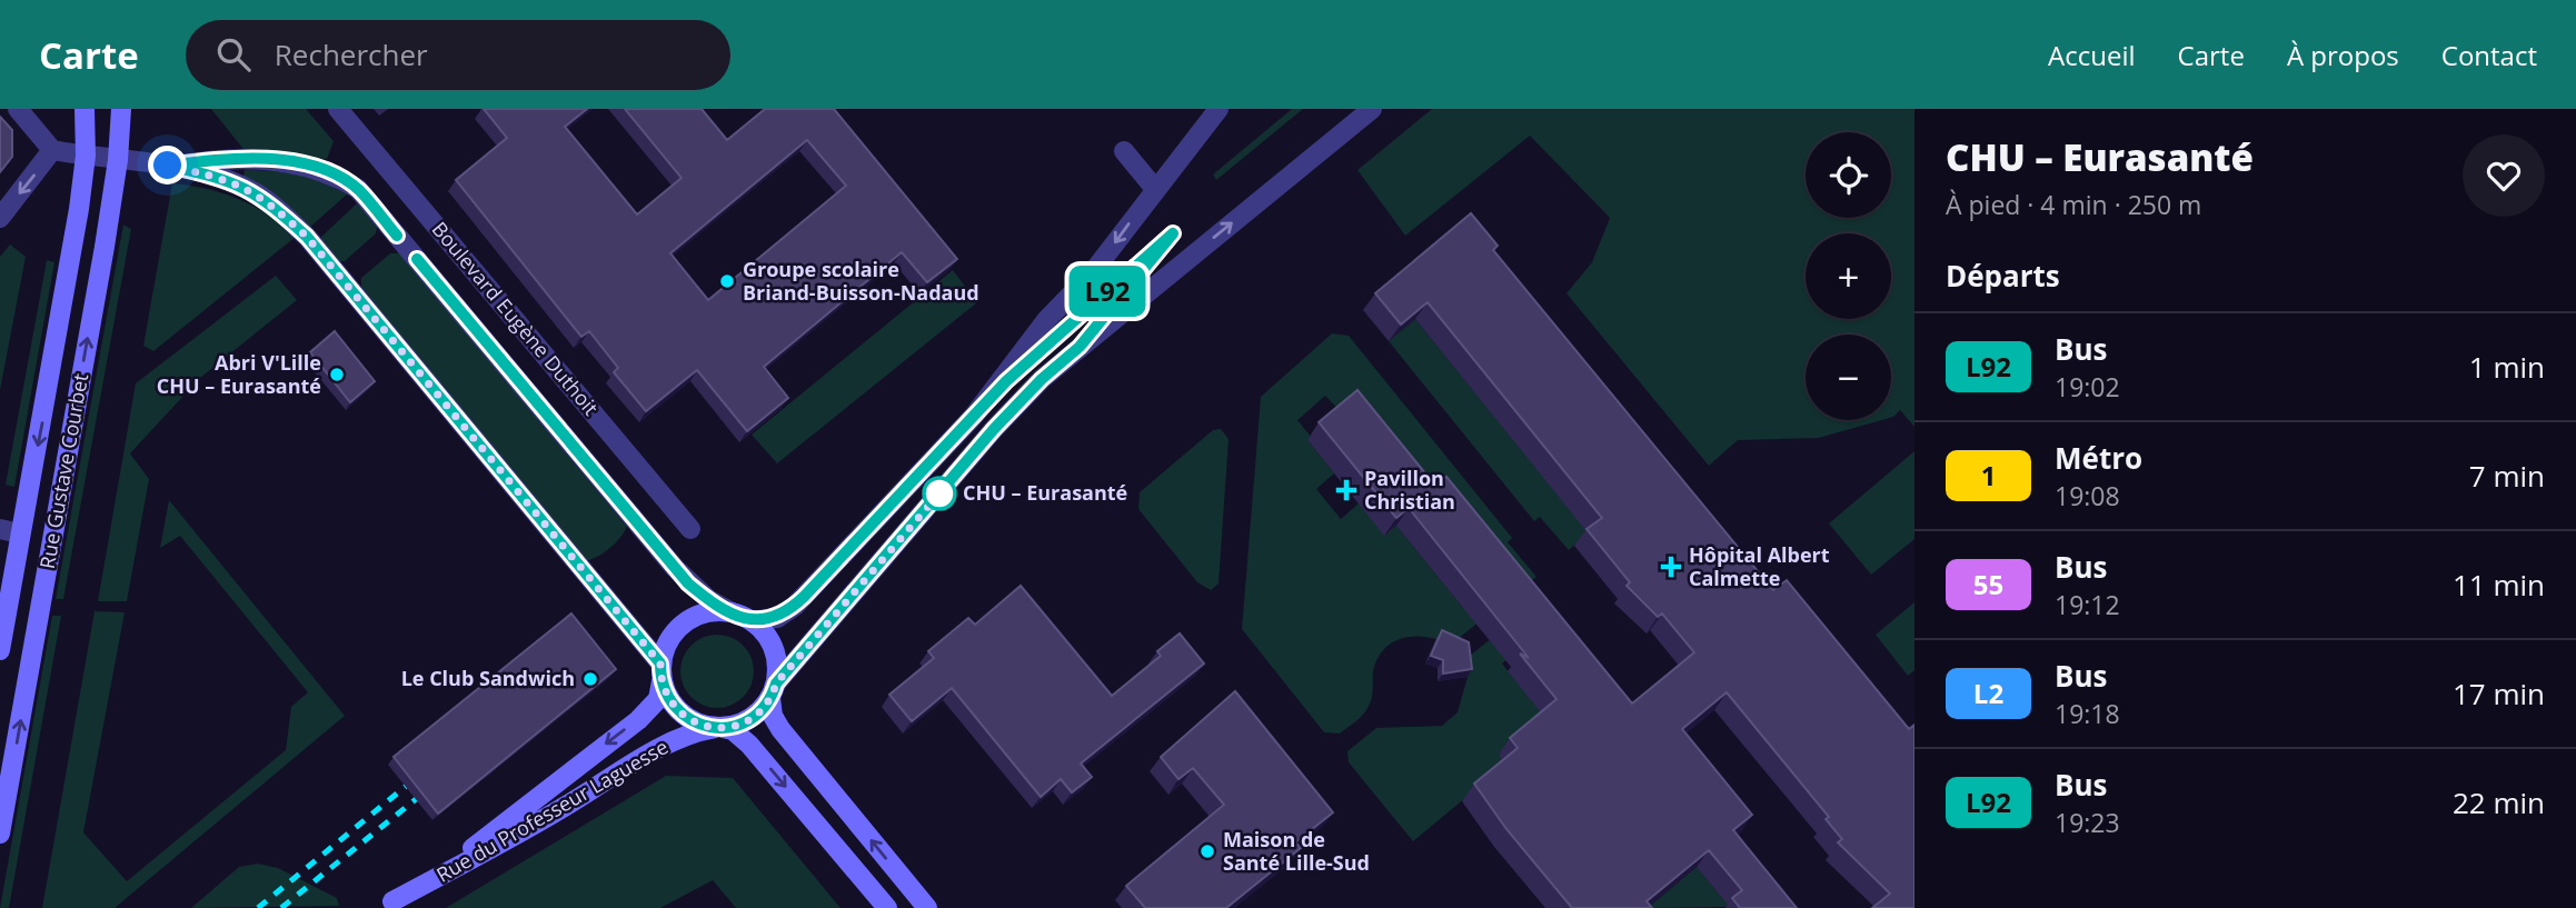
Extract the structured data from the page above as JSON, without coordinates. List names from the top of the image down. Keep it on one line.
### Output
{"streets":{"street":["Boulevard Eugène Duthoit","Rue Gustave Courbet","Rue du Professeur Laguesse"]},"crossings":[["Boulevard Eugène Duthoit","Rue Gustave Courbet"],["Boulevard Eugène Duthoit","Rue du Professeur Laguesse"]],"places":{"other":["Groupe scolaire Briand-Buisson-Nadaud","Abri V'Lille CHU – Eurasanté","CHU – Eurasanté","Le Club Sandwich","Maison de Santé Lille-Sud"],"health":["Pavillon Christian","Hôpital Albert Calmette"]},"lines":["bus line L92"],"page":{"header":"Carte","search":"Rechercher","nav":["Accueil","Carte","À propos","Contact"],"on_map":"L92","heading":[["CHU – Eurasanté","À pied · 4 min · 250 m"],"Départs"],"map_buttons":["+","−"],"list":[{"mark":"L92","name":"Bus","note":"19:02","value":"1 min"},{"mark":"1","name":"Métro","note":"19:08","value":"7 min"},{"mark":"55","name":"Bus","note":"19:12","value":"11 min"},{"mark":"L2","name":"Bus","note":"19:18","value":"17 min"},{"mark":"L92","name":"Bus","note":"19:23","value":"22 min"}]}}
